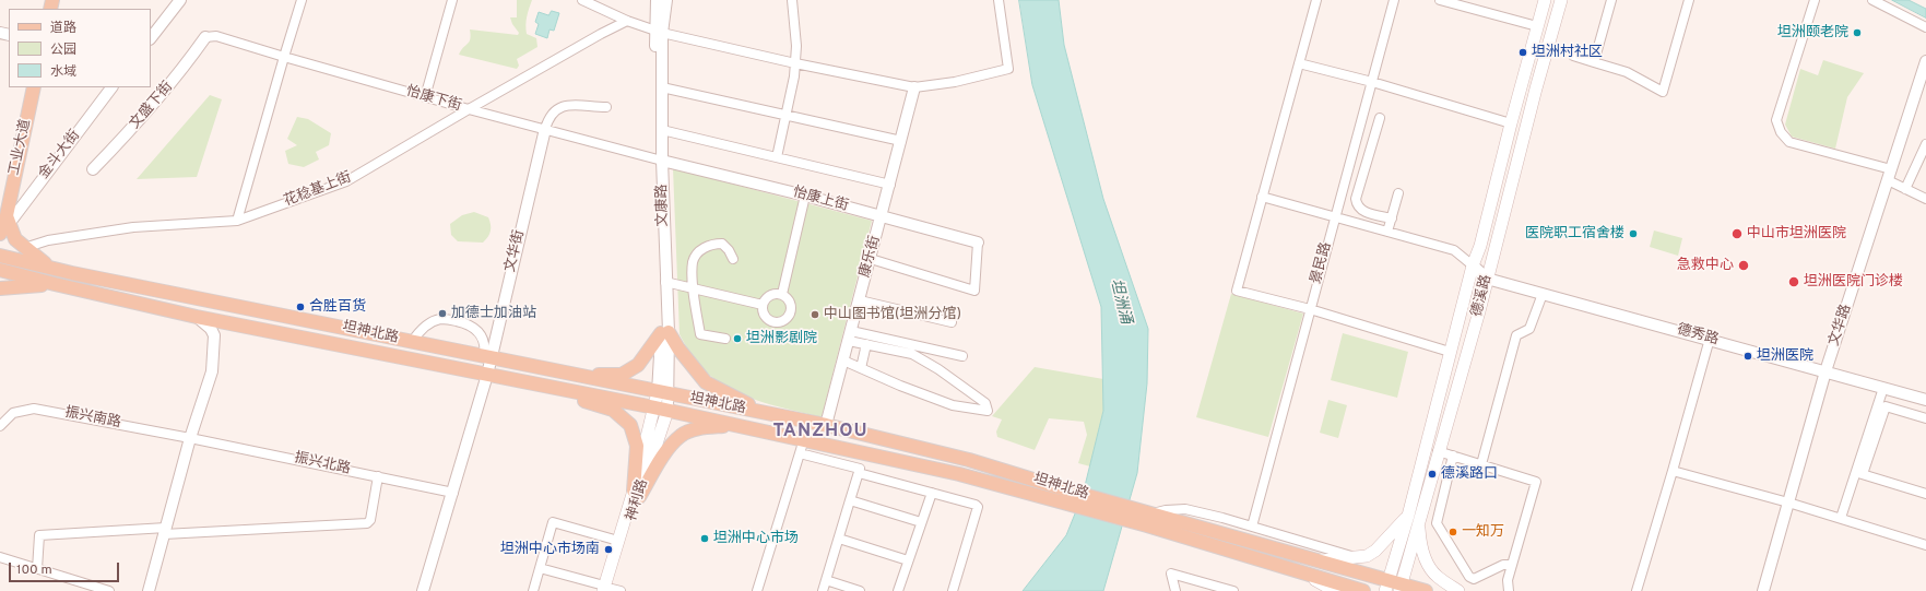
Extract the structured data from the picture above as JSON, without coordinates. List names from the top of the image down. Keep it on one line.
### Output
{"streets":{"main road":["工业大道","德溪路","坦神北路","神利路"],"street":["怡康下街","文盛下街","金斗大街","花稔基上街","怡康上街","文康路","文华街","康乐街","景民路","文华路","德秀路","振兴南路","振兴北路"]},"crossings":[["怡康下街","文盛下街"],["怡康下街","花稔基上街"],["怡康下街","怡康上街"],["怡康下街","文康路"],["怡康下街","文华街"],["工业大道","金斗大街"],["怡康上街","文康路"],["怡康上街","康乐街"],["文华街","坦神北路"],["文华街","振兴北路"],["康乐街","坦神北路"],["德溪路","坦神北路"],["德溪路","德秀路"],["文华路","德秀路"],["坦神北路","神利路"],["振兴南路","振兴北路"]],"districts":["TANZHOU"],"water":["坦洲涌"],"places":["坦洲颐老院","坦洲村社区","医院职工宿舍楼","中山市坦洲医院","急救中心","坦洲医院门诊楼","合胜百货","加德士加油站","中山图书馆(坦洲分馆)","坦洲影剧院","坦洲医院","德溪路口","一知万","坦洲中心市场","坦洲中心市场南"],"legend":["道路","公园","水域"],"scale_bar":"100 m"}
